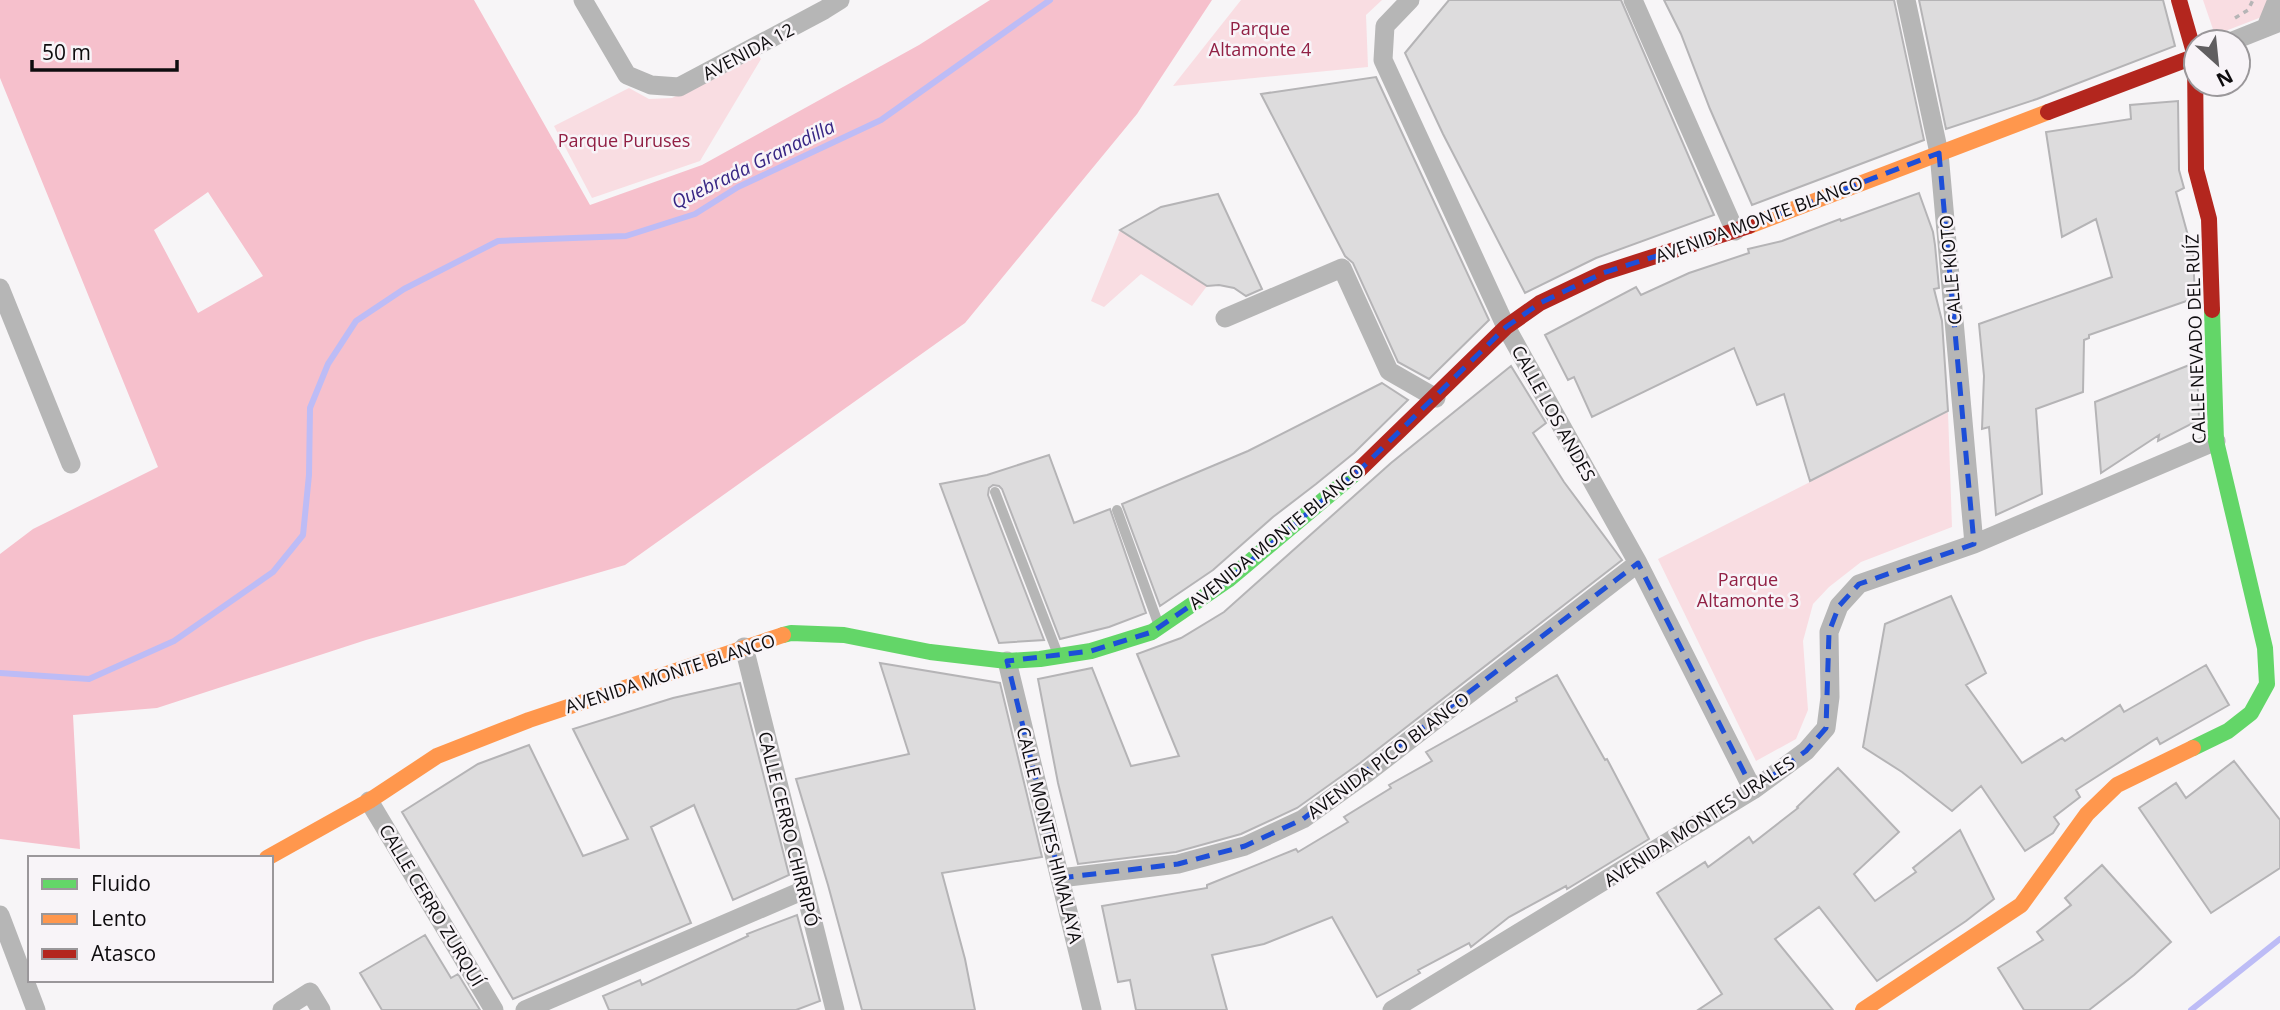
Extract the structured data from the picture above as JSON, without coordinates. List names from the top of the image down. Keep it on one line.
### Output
{"streets":{"street":["AVENIDA 12","AVENIDA MONTE BLANCO","CALLE KIOTO","CALLE NEVADO DEL RUÍZ","CALLE LOS ANDES","AVENIDA PICO BLANCO","AVENIDA MONTES URALES","CALLE CERRO CHIRRIPÓ","CALLE MONTES HIMALAYA","CALLE CERRO ZURQUÍ"]},"crossings":[["AVENIDA MONTE BLANCO","CALLE KIOTO"],["AVENIDA MONTE BLANCO","CALLE LOS ANDES"],["AVENIDA MONTE BLANCO","CALLE CERRO CHIRRIPÓ"],["AVENIDA MONTE BLANCO","CALLE MONTES HIMALAYA"],["AVENIDA MONTE BLANCO","CALLE CERRO ZURQUÍ"],["CALLE KIOTO","AVENIDA MONTES URALES"],["CALLE NEVADO DEL RUÍZ","AVENIDA MONTES URALES"],["CALLE LOS ANDES","AVENIDA PICO BLANCO"],["CALLE LOS ANDES","AVENIDA MONTES URALES"],["AVENIDA PICO BLANCO","CALLE MONTES HIMALAYA"]],"water":["Quebrada Granadilla"],"parks":["Parque Altamonte 4","Parque Puruses","Parque Altamonte 3"],"legend":["Fluido","Lento","Atasco"],"scale_bar":"50 m","north":"bottom right"}
